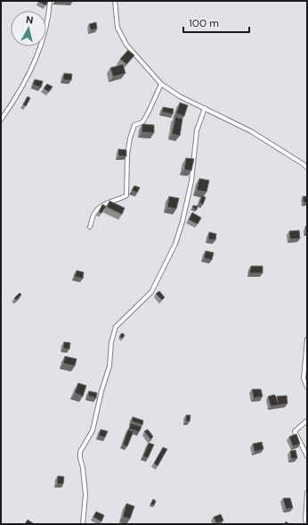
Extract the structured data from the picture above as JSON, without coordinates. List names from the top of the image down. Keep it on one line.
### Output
{"scale_bar":"100 m","north":"top"}
